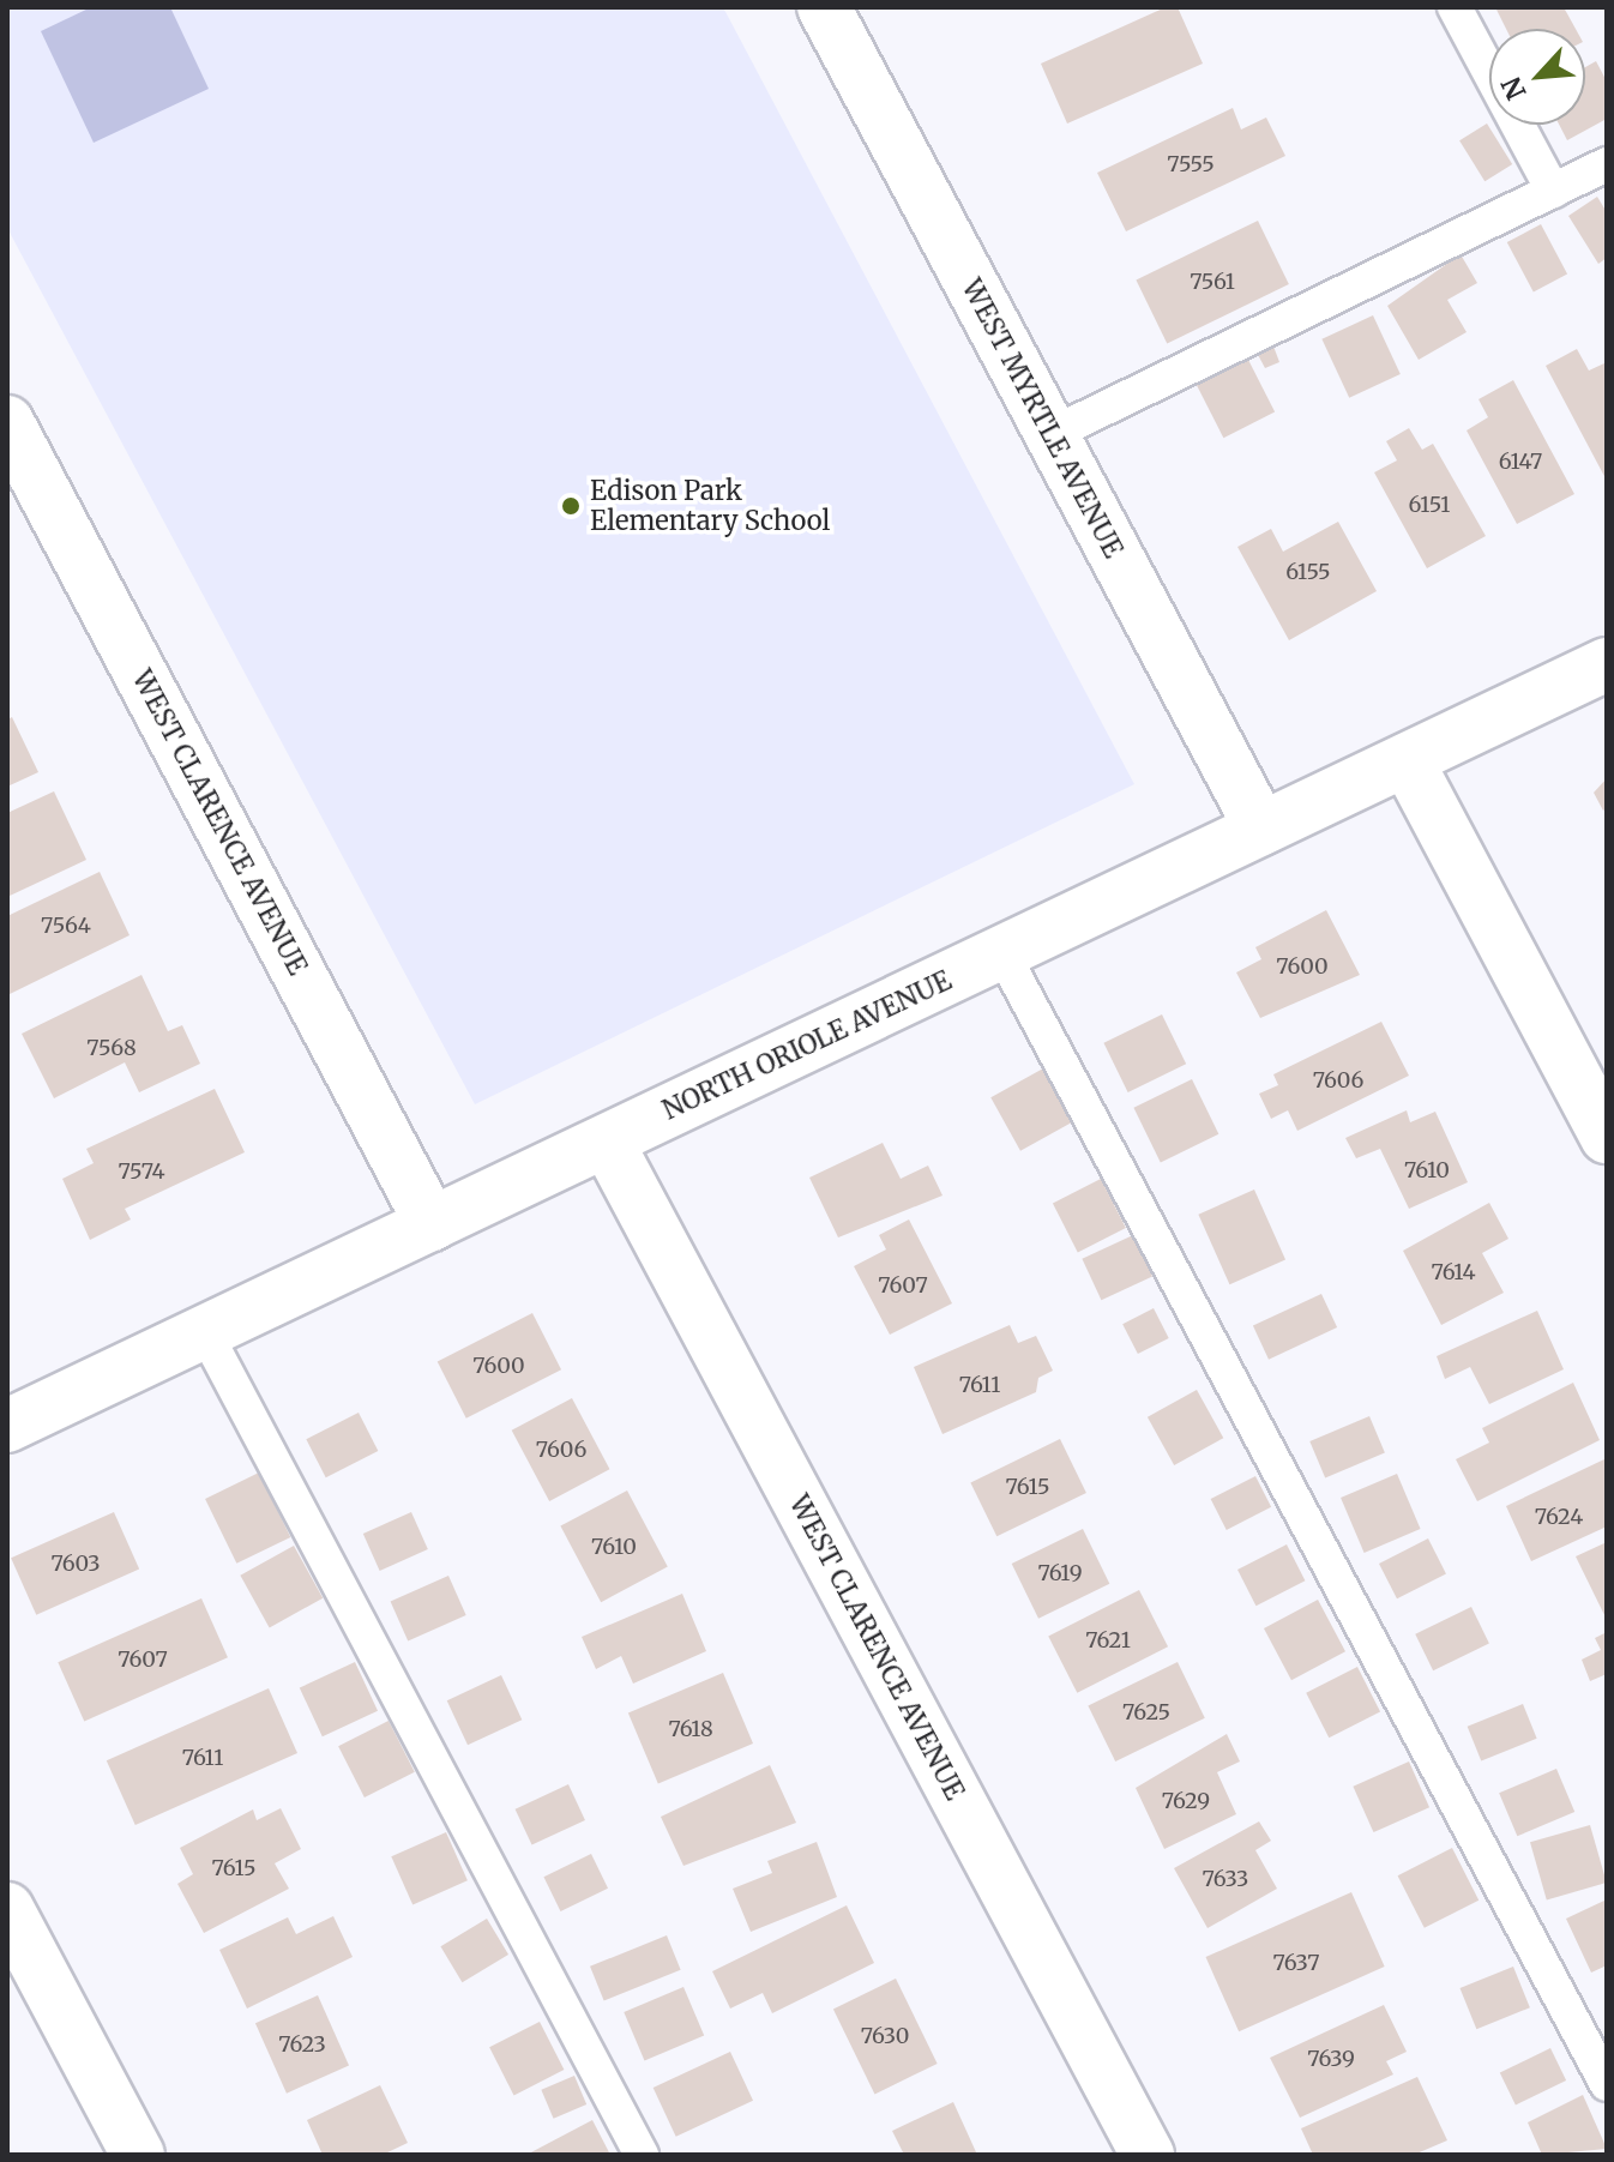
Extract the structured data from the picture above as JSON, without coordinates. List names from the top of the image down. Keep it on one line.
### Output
{"streets":{"street":["WEST MYRTLE AVENUE","WEST CLARENCE AVENUE","NORTH ORIOLE AVENUE"]},"crossings":[["WEST MYRTLE AVENUE","NORTH ORIOLE AVENUE"],["WEST CLARENCE AVENUE","NORTH ORIOLE AVENUE"]],"places":["Edison Park Elementary School"],"house_numbers":["7555","7561","6147","6151","6155","7564","7600","7568","7606","7610","7574","7614","7607","7600","7611","7606","7615","7624","7610","7603","7619","7621","7607","7625","7618","7611","7629","7615","7633","7637","7630","7623","7639"],"north":"bottom left"}
